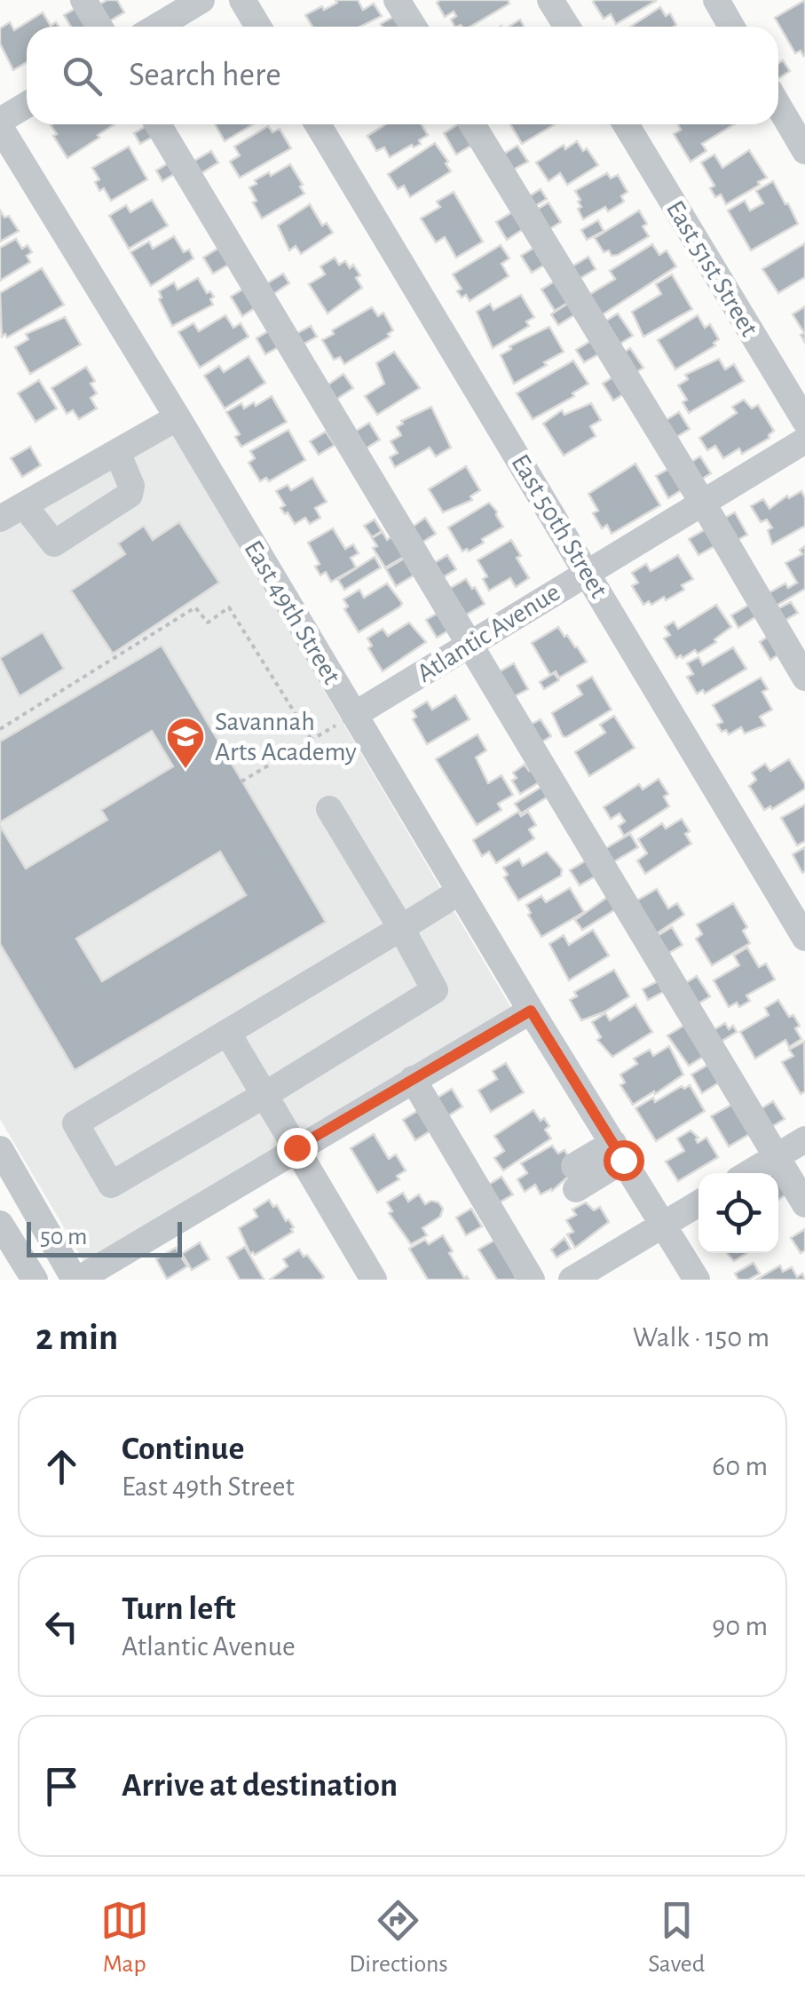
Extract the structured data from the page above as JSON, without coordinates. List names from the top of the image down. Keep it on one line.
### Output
{"streets":{"street":["East 51st Street","East 50th Street","East 49th Street","Atlantic Avenue"]},"crossings":[["East 50th Street","Atlantic Avenue"],["East 49th Street","Atlantic Avenue"]],"places":{"school or university":["Savannah Arts Academy"]},"scale_bar":"50 m","page":{"search":"Search here","scale":"50 m","heading":["2 min","Walk · 150 m"],"list":[["Continue","East 49th Street","60 m"],["Turn left","Atlantic Avenue","90 m"],"Arrive at destination"],"nav":["Map","Directions","Saved"]}}
